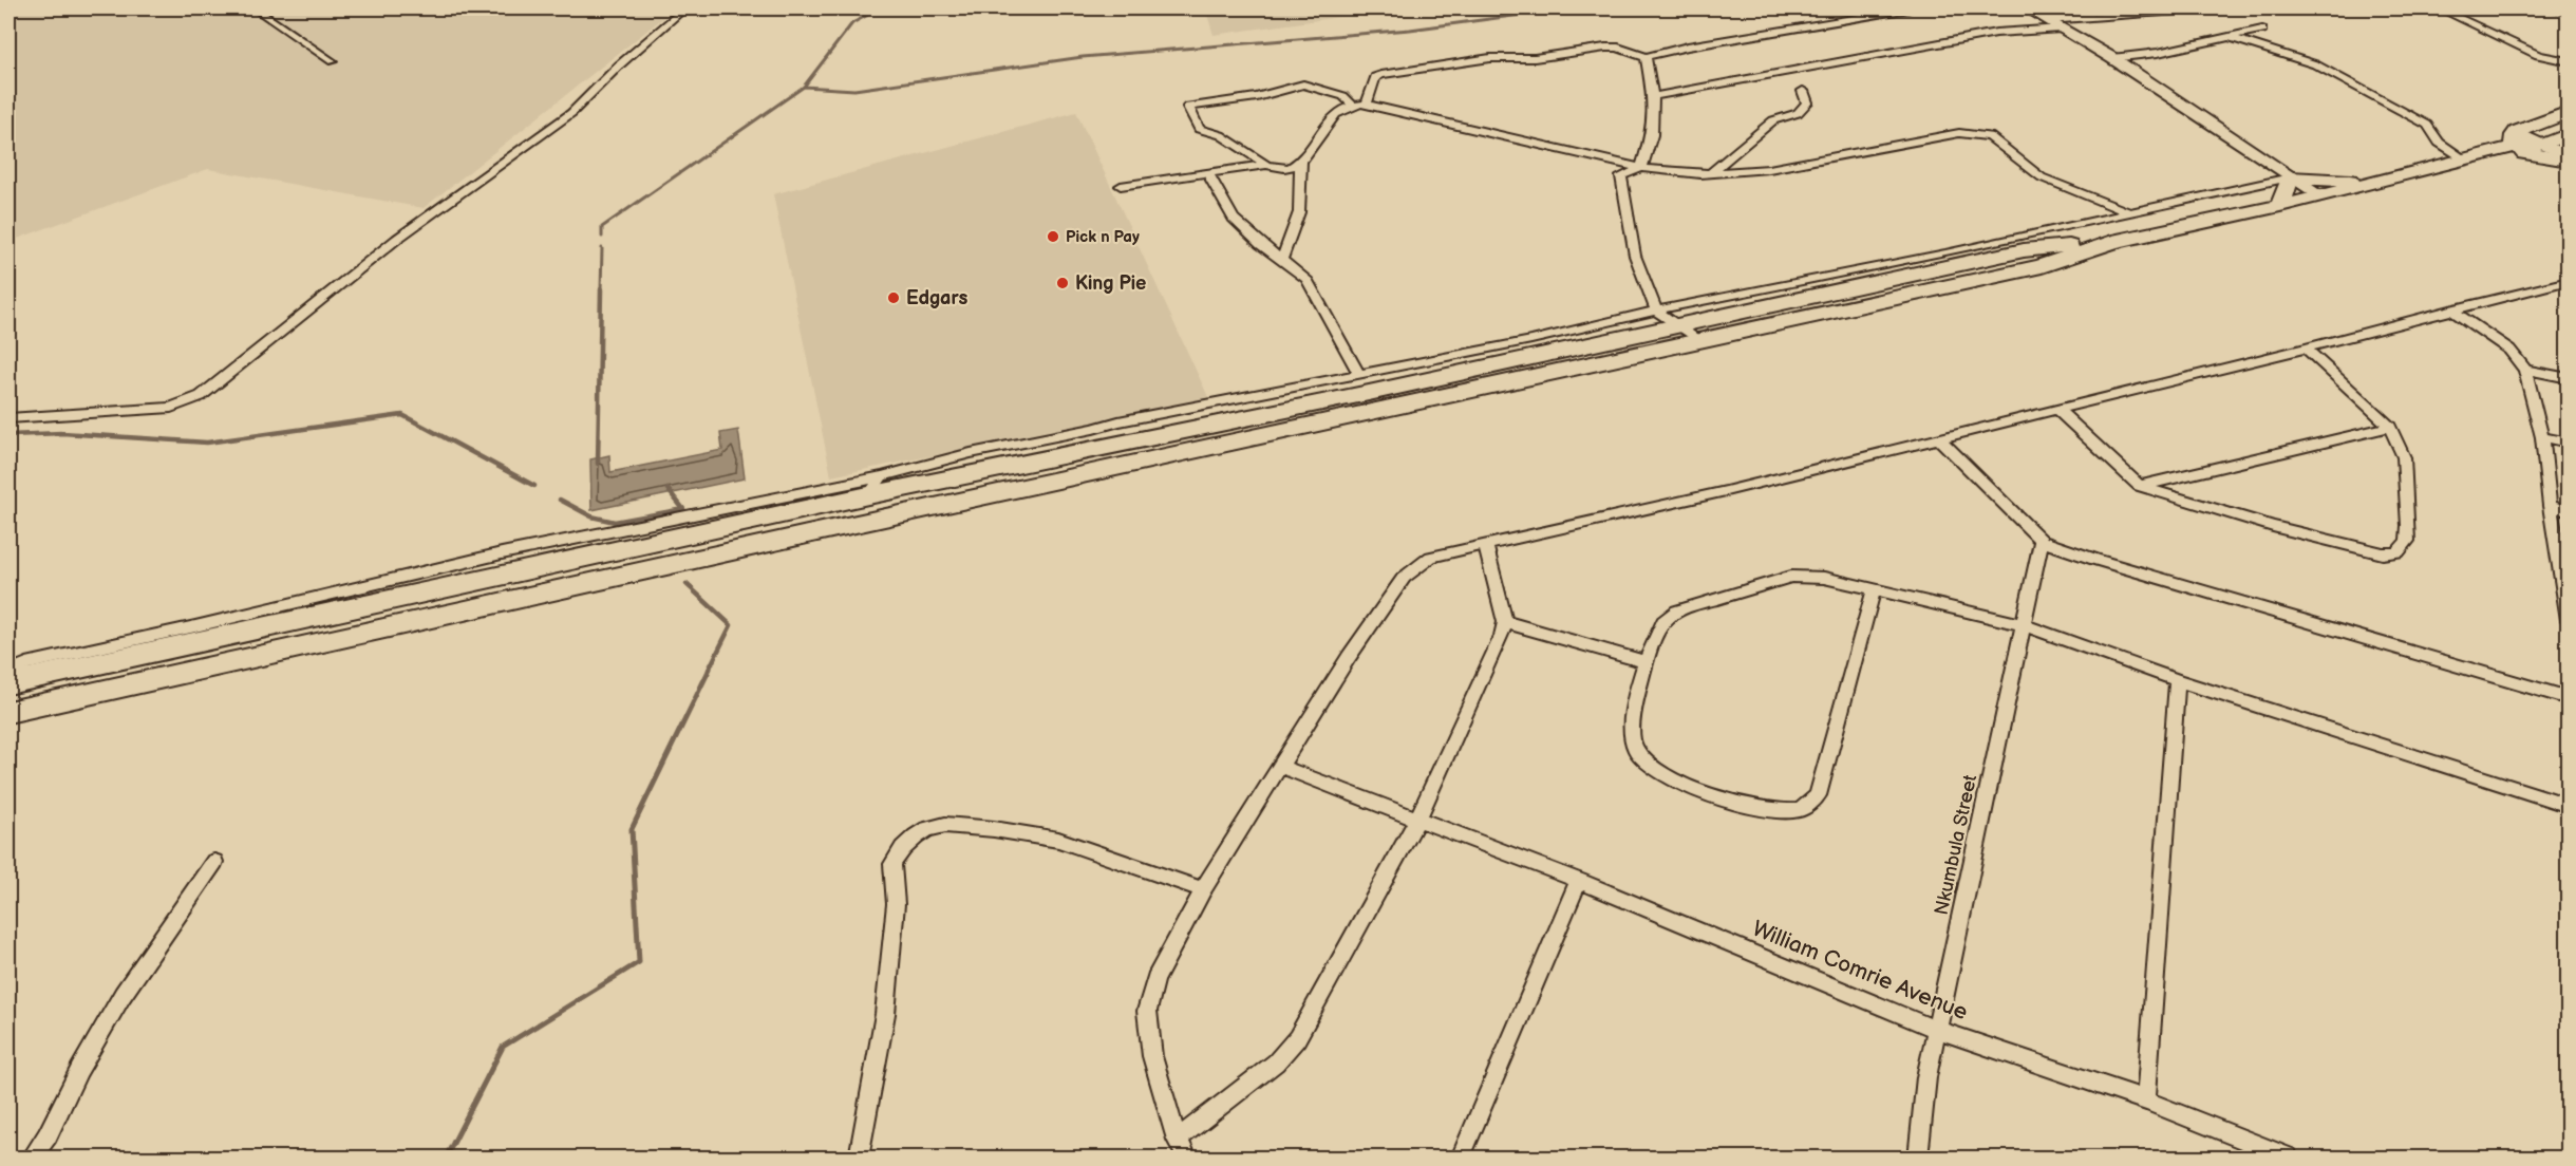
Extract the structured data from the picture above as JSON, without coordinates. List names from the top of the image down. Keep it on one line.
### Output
{"streets":{"street":["Nkumbula Street","William Comrie Avenue"]},"crossings":[["Nkumbula Street","William Comrie Avenue"]],"places":["Pick n Pay","King Pie","Edgars"]}
